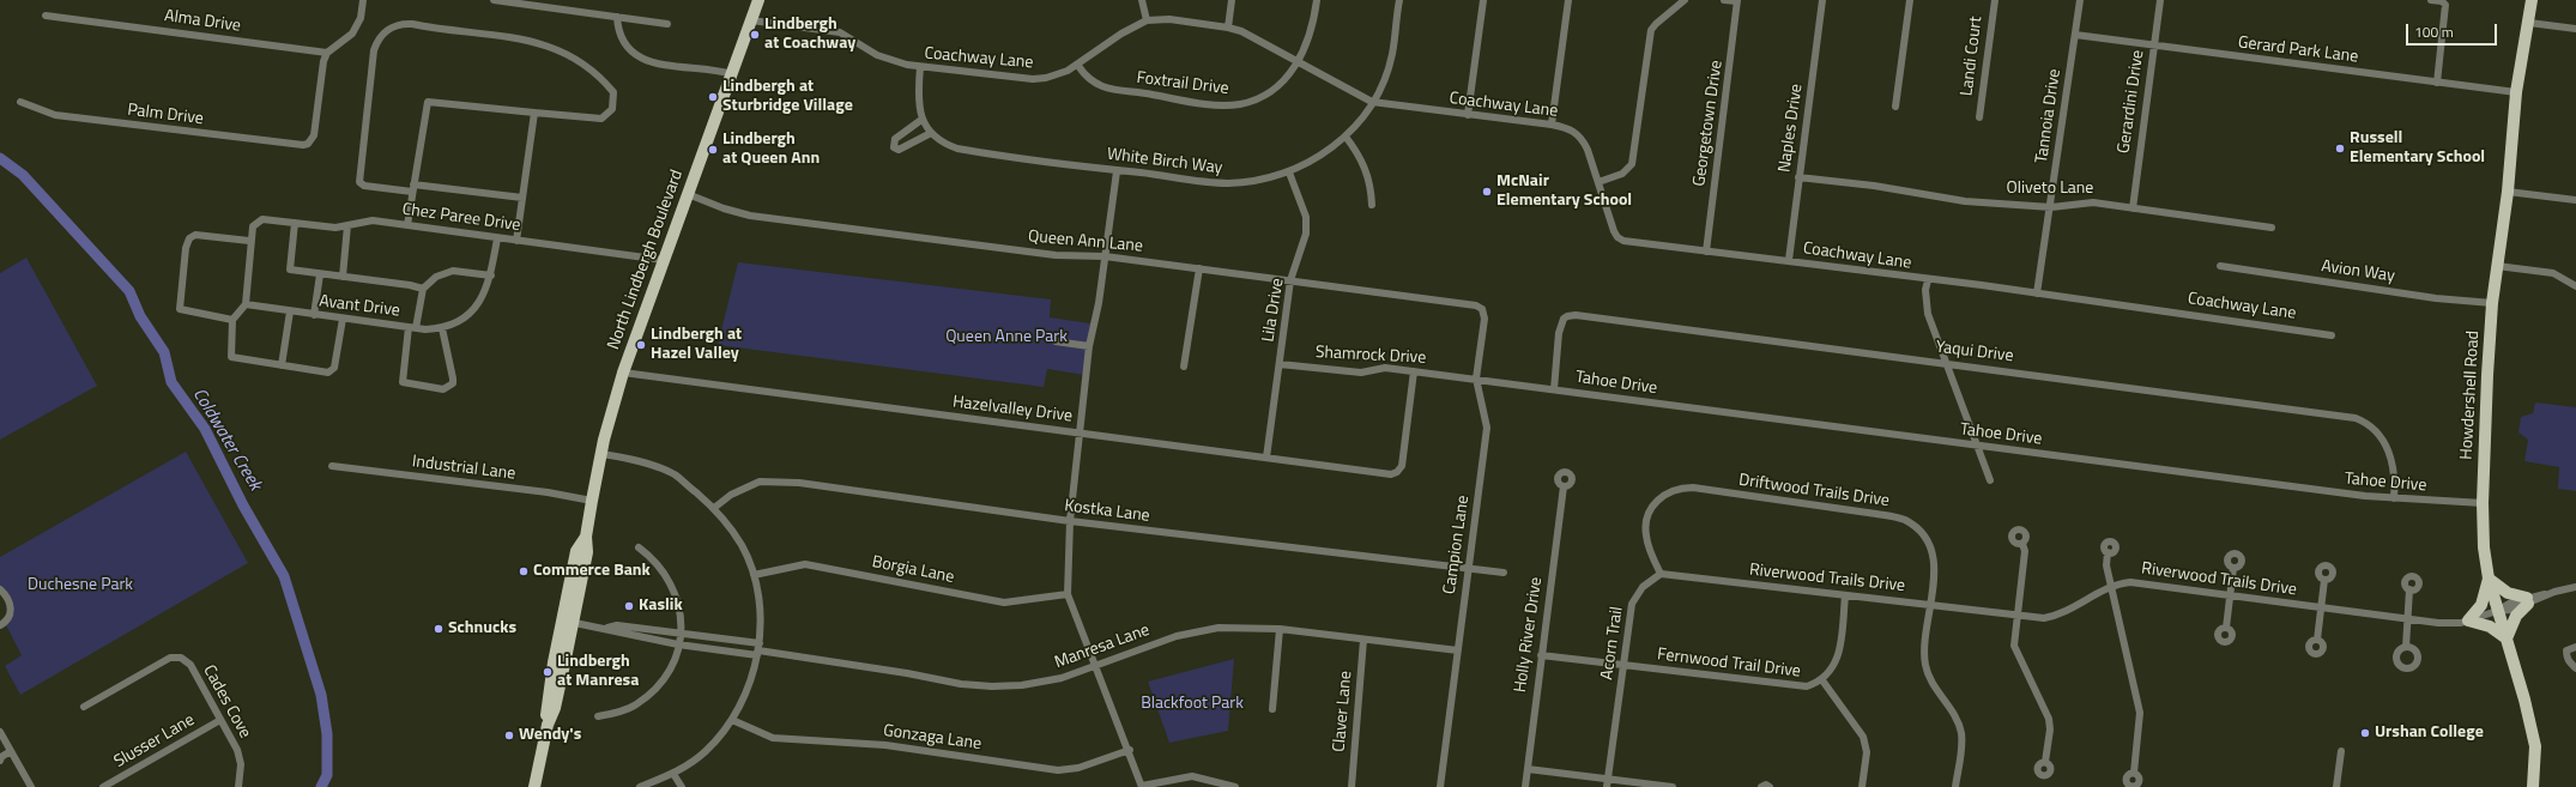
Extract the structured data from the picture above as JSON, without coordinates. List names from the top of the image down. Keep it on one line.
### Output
{"streets":{"main road":["North Lindbergh Boulevard","Howdershell Road"],"street":["Alma Drive","Gerard Park Lane","Landi Court","Coachway Lane","Foxtrail Drive","Gerardini Drive","Palm Drive","Tannoia Drive","Georgetown Drive","Naples Drive","White Birch Way","Oliveto Lane","Chez Paree Drive","Queen Ann Lane","Avion Way","Avant Drive","Lila Drive","Yaqui Drive","Shamrock Drive","Tahoe Drive","Hazelvalley Drive","Industrial Lane","Driftwood Trails Drive","Kostka Lane","Campion Lane","Borgia Lane","Riverwood Trails Drive","Holly River Drive","Acorn Trail","Manresa Lane","Fernwood Trail Drive","Cades Cove","Claver Lane","Gonzaga Lane","Slusser Lane"]},"crossings":[["Alma Drive","Palm Drive"],["Gerard Park Lane","Gerardini Drive"],["Gerard Park Lane","Tannoia Drive"],["Gerard Park Lane","Howdershell Road"],["Coachway Lane","Foxtrail Drive"],["Coachway Lane","Tannoia Drive"],["Coachway Lane","Georgetown Drive"],["Coachway Lane","Naples Drive"],["Coachway Lane","White Birch Way"],["Coachway Lane","North Lindbergh Boulevard"],["Gerardini Drive","Oliveto Lane"],["Tannoia Drive","Oliveto Lane"],["Naples Drive","Oliveto Lane"],["White Birch Way","Lila Drive"],["Chez Paree Drive","North Lindbergh Boulevard"],["Chez Paree Drive","Avant Drive"],["Queen Ann Lane","North Lindbergh Boulevard"],["Queen Ann Lane","Lila Drive"],["Queen Ann Lane","Campion Lane"],["North Lindbergh Boulevard","Hazelvalley Drive"],["North Lindbergh Boulevard","Industrial Lane"],["North Lindbergh Boulevard","Manresa Lane"],["Avion Way","Howdershell Road"],["Lila Drive","Shamrock Drive"],["Lila Drive","Hazelvalley Drive"],["Yaqui Drive","Tahoe Drive"],["Shamrock Drive","Tahoe Drive"],["Shamrock Drive","Hazelvalley Drive"],["Shamrock Drive","Campion Lane"],["Tahoe Drive","Howdershell Road"],["Howdershell Road","Riverwood Trails Drive"],["Driftwood Trails Drive","Riverwood Trails Drive"],["Driftwood Trails Drive","Acorn Trail"],["Kostka Lane","Campion Lane"],["Campion Lane","Manresa Lane"],["Riverwood Trails Drive","Acorn Trail"],["Riverwood Trails Drive","Fernwood Trail Drive"],["Holly River Drive","Fernwood Trail Drive"],["Acorn Trail","Fernwood Trail Drive"],["Manresa Lane","Claver Lane"],["Cades Cove","Slusser Lane"]],"water":["Coldwater Creek"],"parks":["Queen Anne Park","Duchesne Park","Blackfoot Park"],"places":["Lindbergh at Coachway","Lindbergh at Sturbridge Village","Russell Elementary School","Lindbergh at Queen Ann","McNair Elementary School","Lindbergh at Hazel Valley","Commerce Bank","Kaslik","Schnucks","Lindbergh at Manresa","Urshan College","Wendy's"],"scale_bar":"100 m"}
